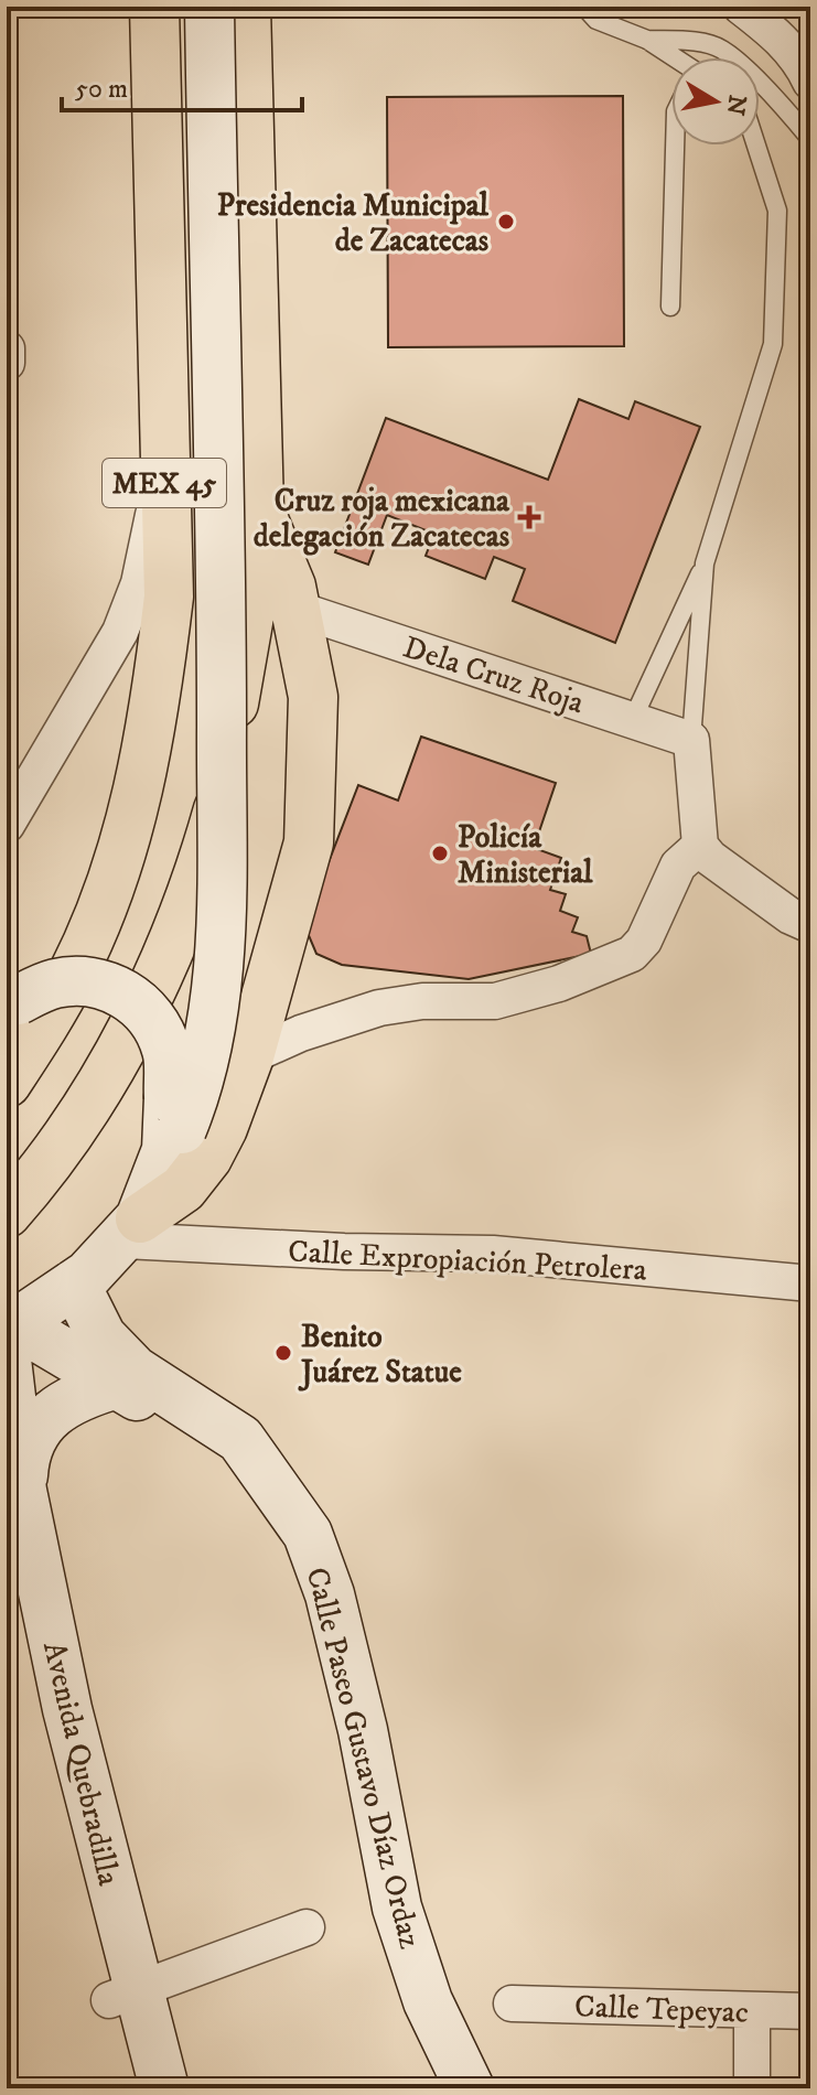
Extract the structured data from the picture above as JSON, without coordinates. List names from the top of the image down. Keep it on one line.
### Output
{"streets":{"main road":["MEX 45","Calle Paseo Gustavo Díaz Ordaz","Avenida Quebradilla"],"street":["Dela Cruz Roja","Calle Expropiación Petrolera","Calle Tepeyac"]},"places":{"other":["Presidencia Municipal de Zacatecas","Policía Ministerial","Benito Juárez Statue"],"health":["Cruz roja mexicana delegación Zacatecas"]},"scale_bar":"50 m","north":"right"}
